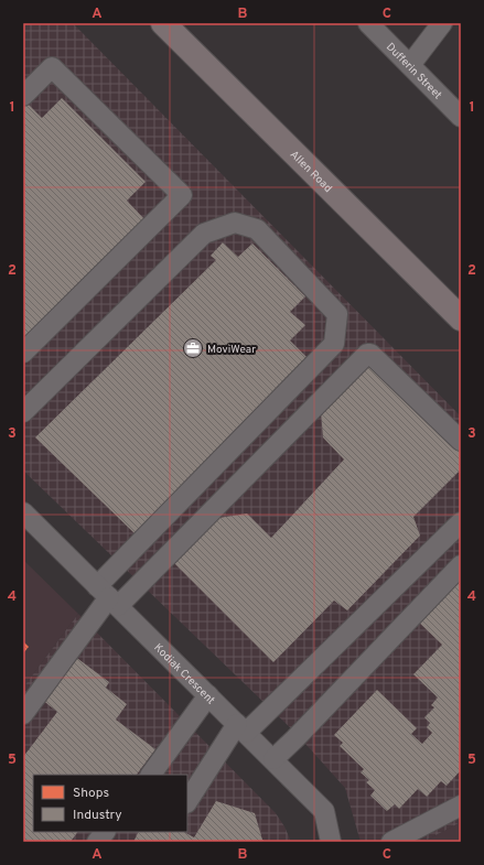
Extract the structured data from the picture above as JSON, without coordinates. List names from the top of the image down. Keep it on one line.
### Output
{"streets":{"main road":["Allen Road"],"street":["Dufferin Street","Kodiak Crescent"]},"places":{"office":["MoviWear"]},"legend":["Shops","Industry"],"grid":{"columns":["A","B","C"],"rows":["1","2","3","4","5"]}}
